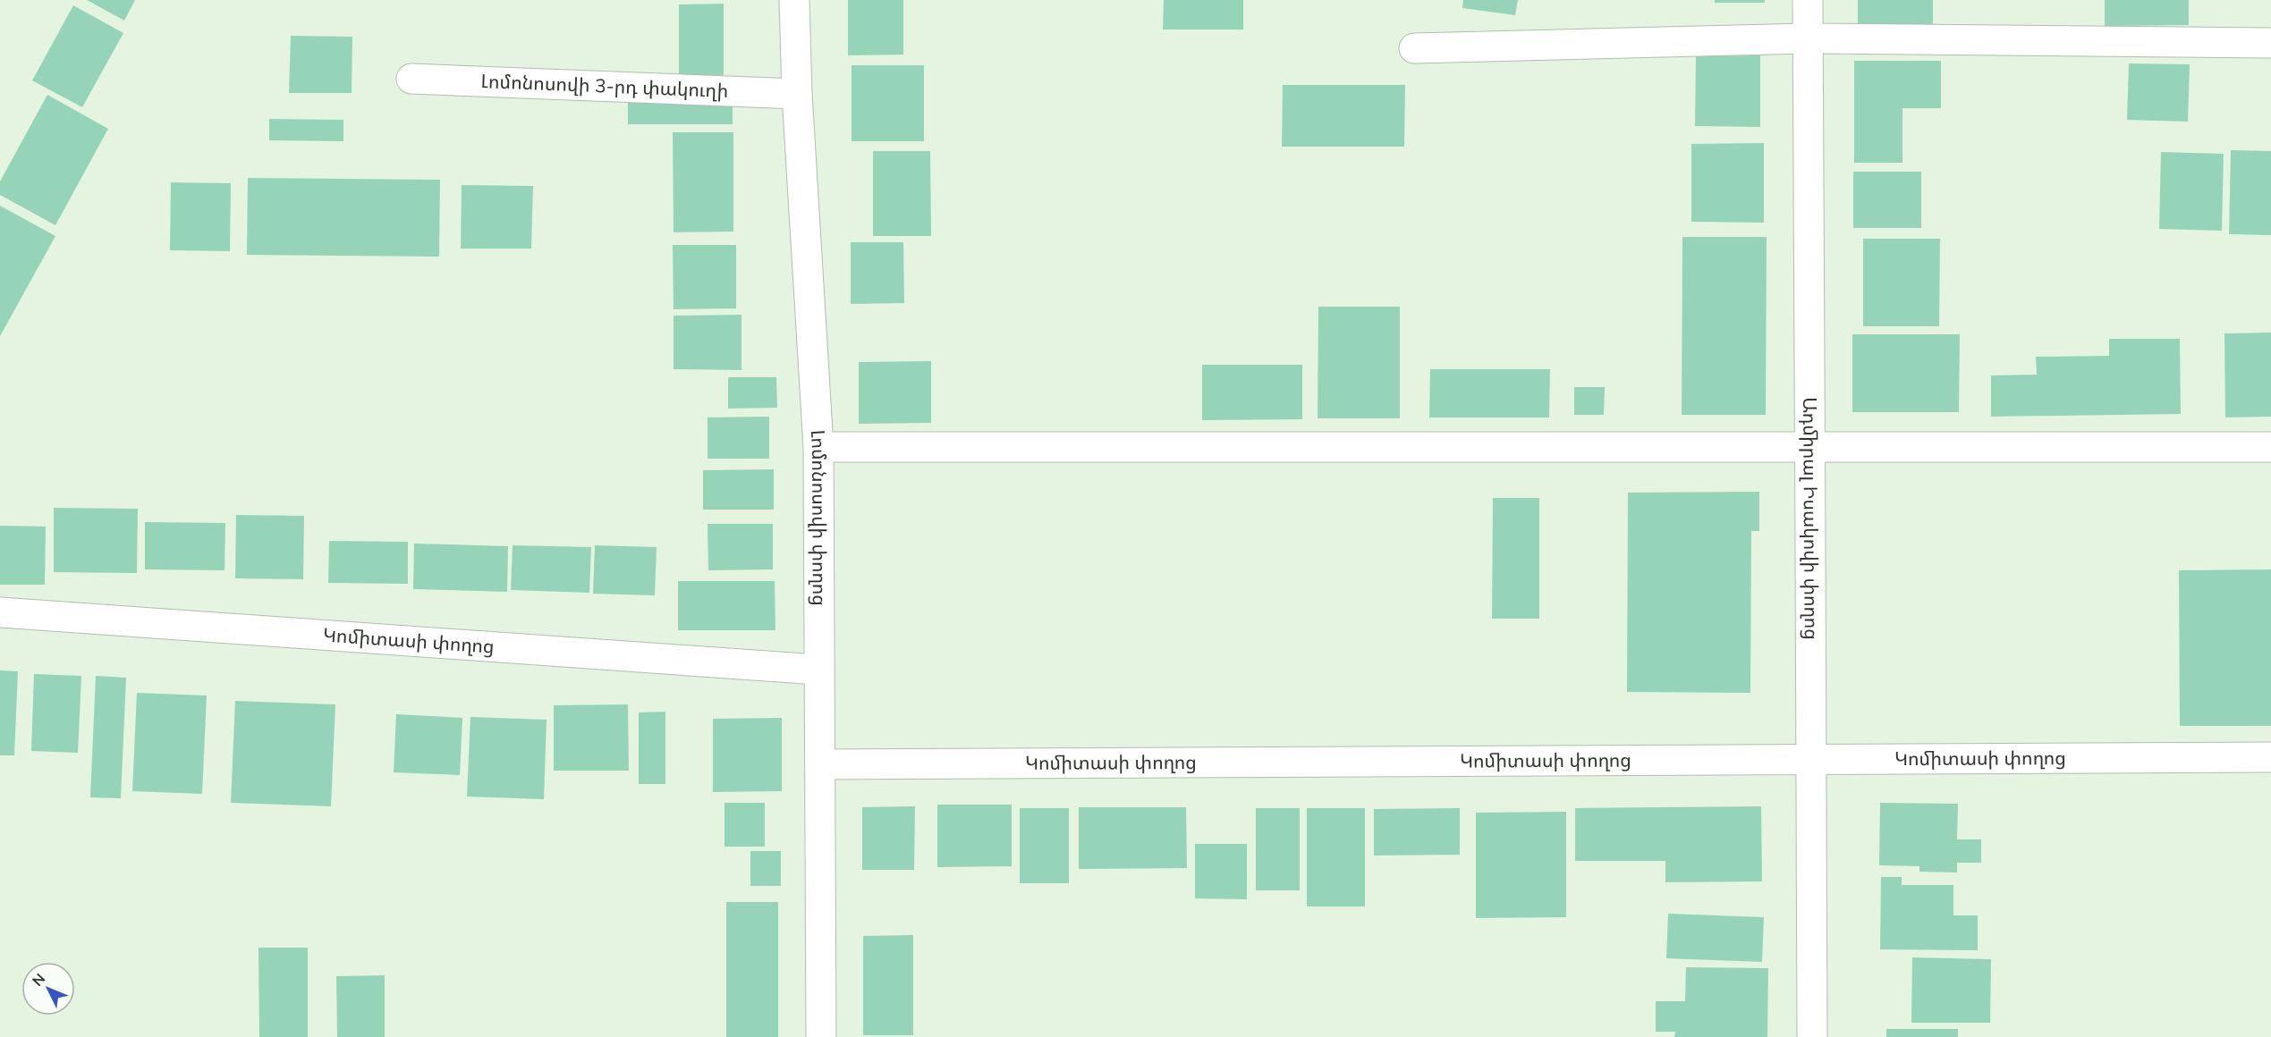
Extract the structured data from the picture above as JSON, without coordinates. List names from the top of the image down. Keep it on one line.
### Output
{"streets":{"street":["Լոմոնոսովի 3-րդ փակուղի","Լոմոնոսովի փողոց","Ադմիրալ Իսակովի փողոց","Կոմիտասի փողոց"]},"crossings":[["Լոմոնոսովի 3-րդ փակուղի","Լոմոնոսովի փողոց"],["Լոմոնոսովի փողոց","Կոմիտասի փողոց"],["Ադմիրալ Իսակովի փողոց","Կոմիտասի փողոց"]],"north":"top left"}
